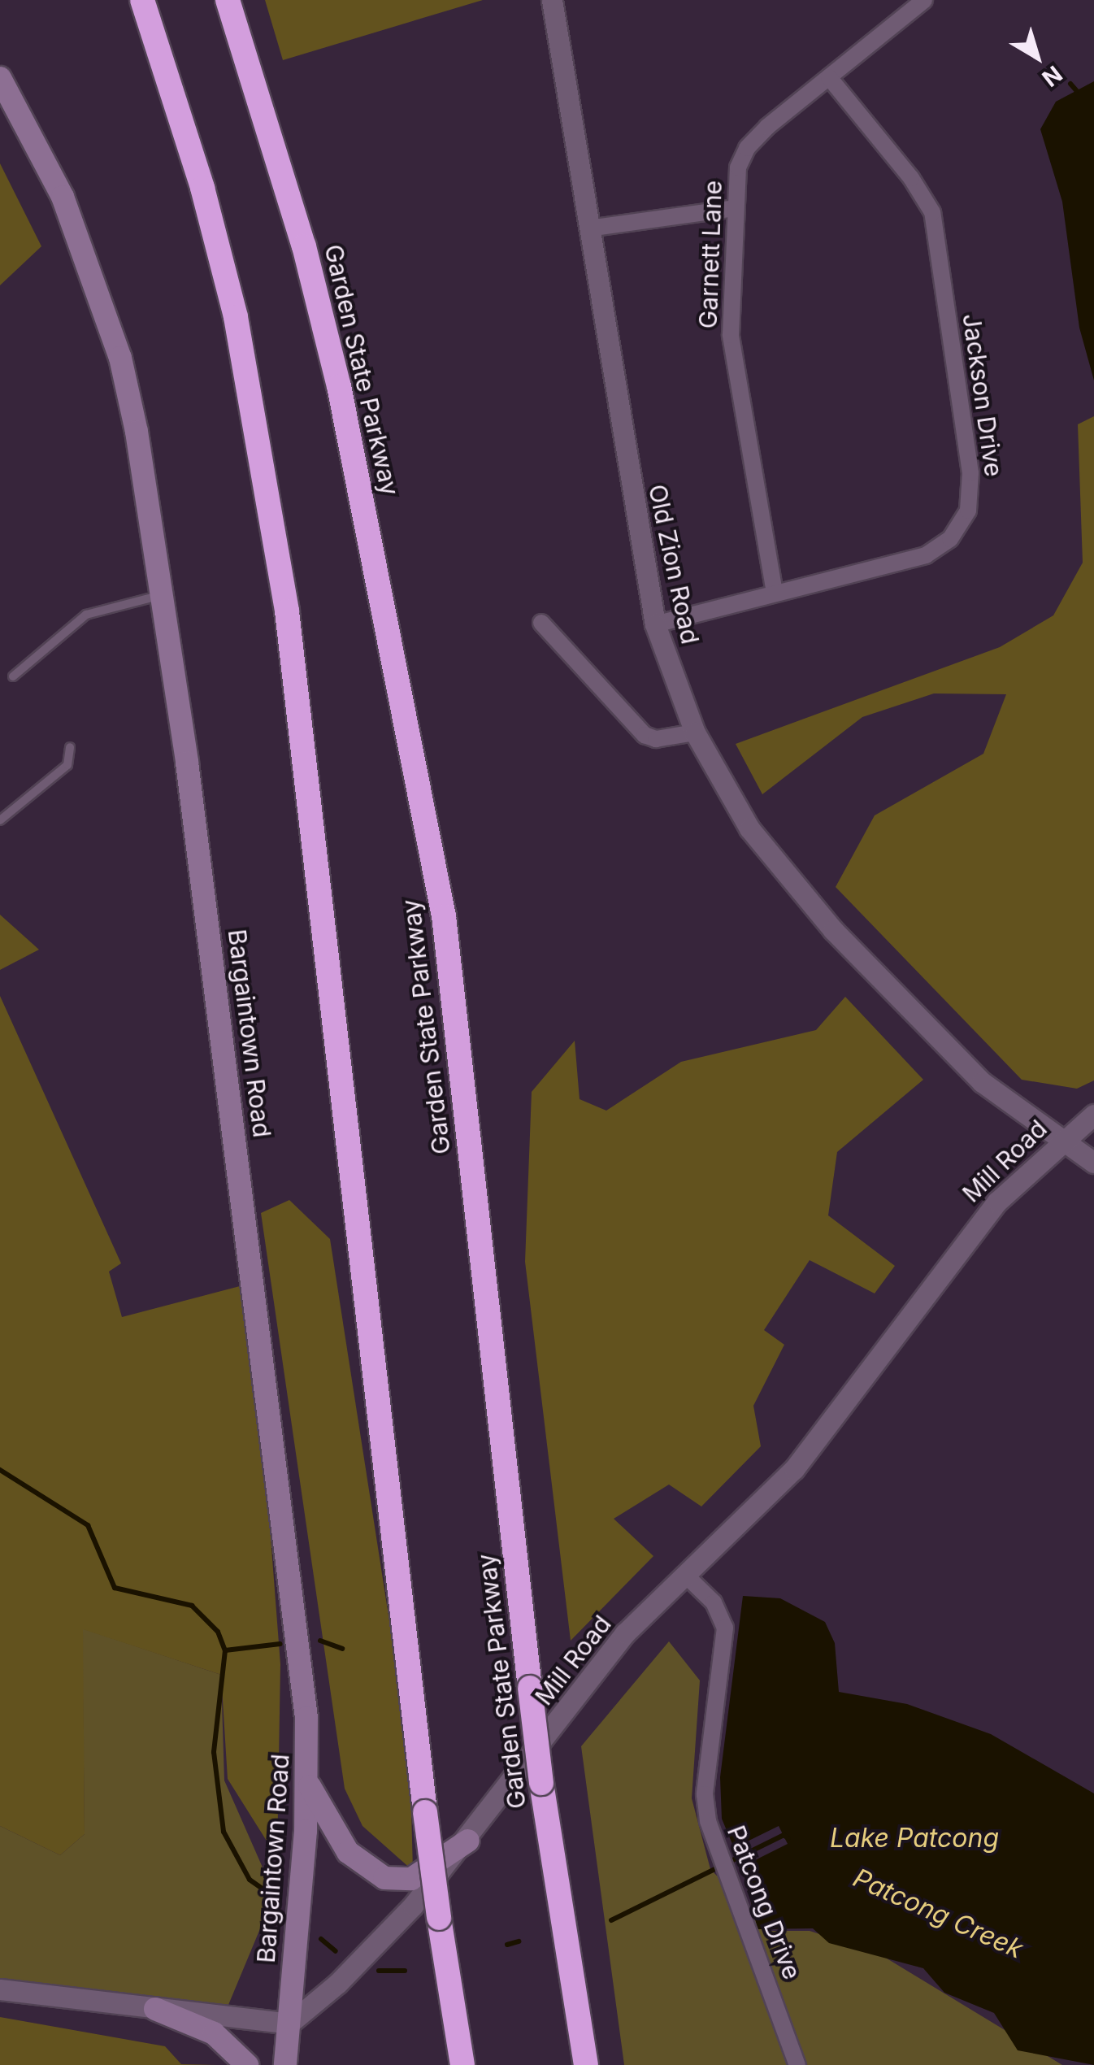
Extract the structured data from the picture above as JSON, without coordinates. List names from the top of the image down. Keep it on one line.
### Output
{"streets":{"highway":["Garden State Parkway"],"main road":["Bargaintown Road"],"street":["Garnett Lane","Jackson Drive","Old Zion Road","Mill Road","Patcong Drive"]},"crossings":[["Garnett Lane","Jackson Drive"],["Jackson Drive","Old Zion Road"],["Old Zion Road","Mill Road"],["Bargaintown Road","Mill Road"],["Mill Road","Patcong Drive"]],"water":["Lake Patcong","Patcong Creek"],"north":"bottom right"}
